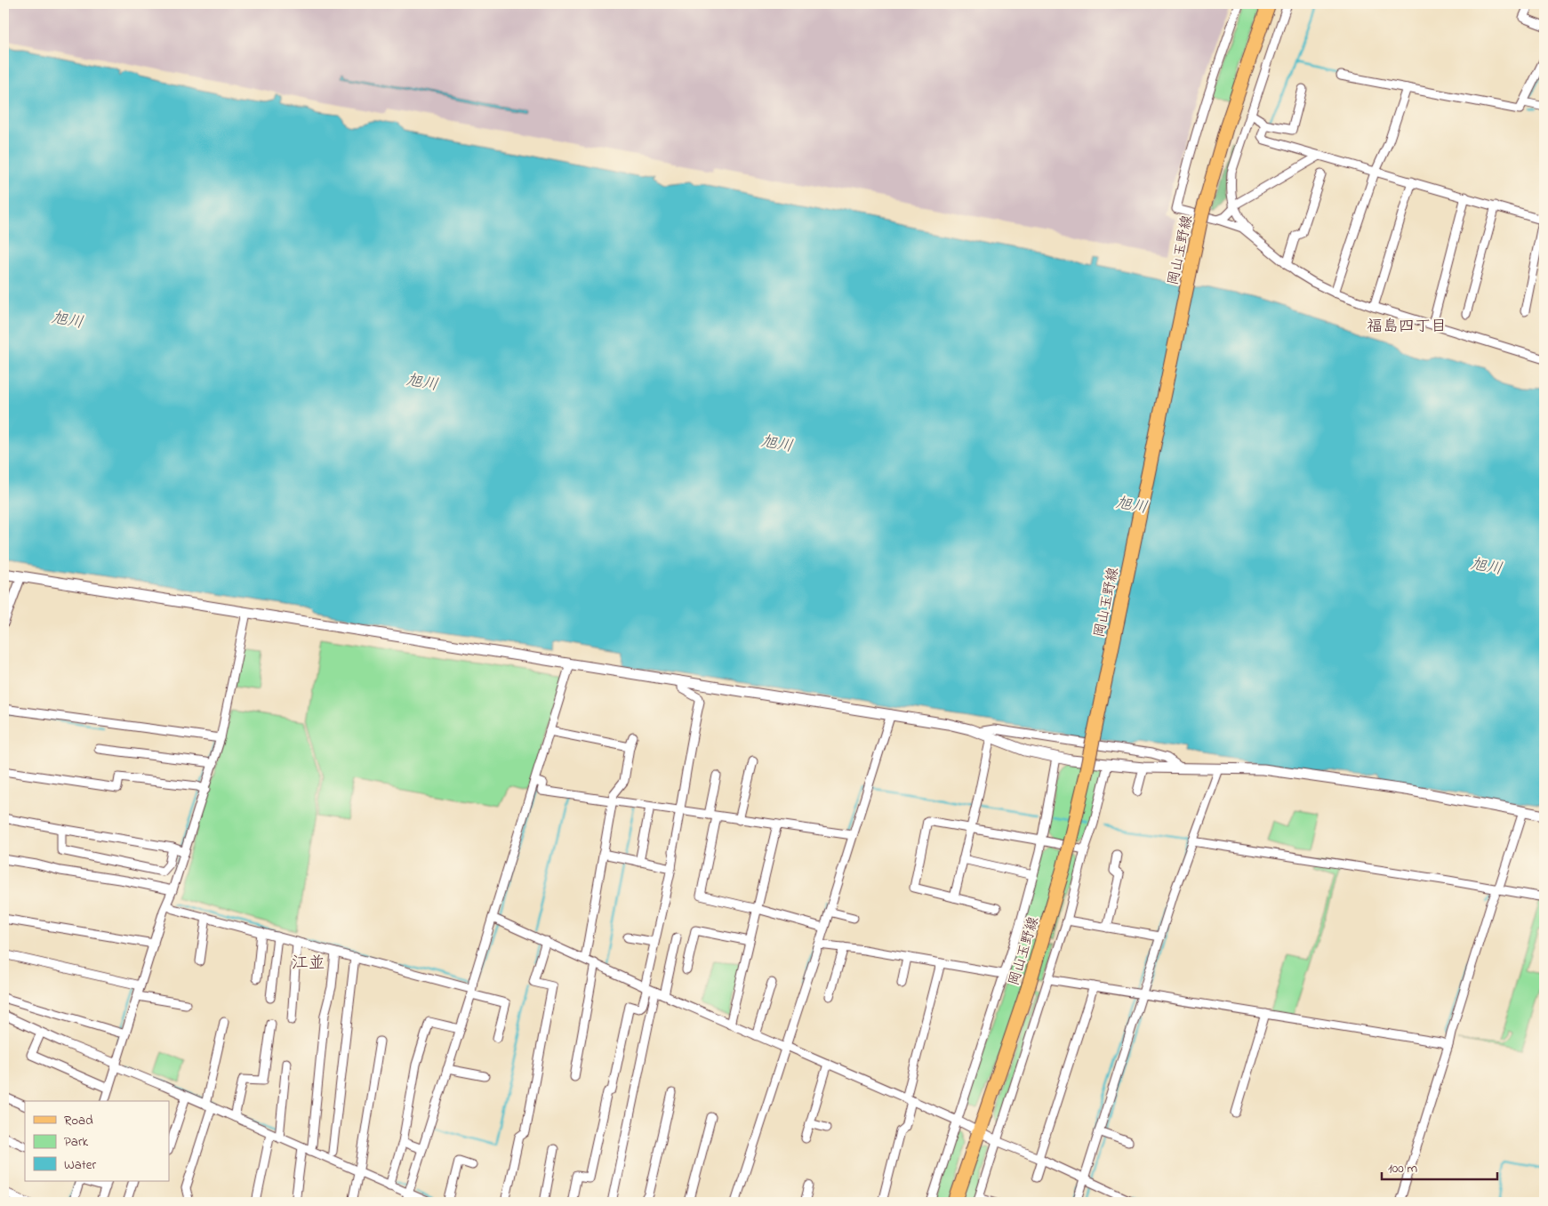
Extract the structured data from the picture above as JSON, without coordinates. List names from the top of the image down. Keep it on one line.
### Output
{"streets":{"main road":["岡山玉野線"]},"districts":["福島四丁目","江並"],"water":["旭川"],"legend":["Road","Park","Water"],"scale_bar":"100 m"}
